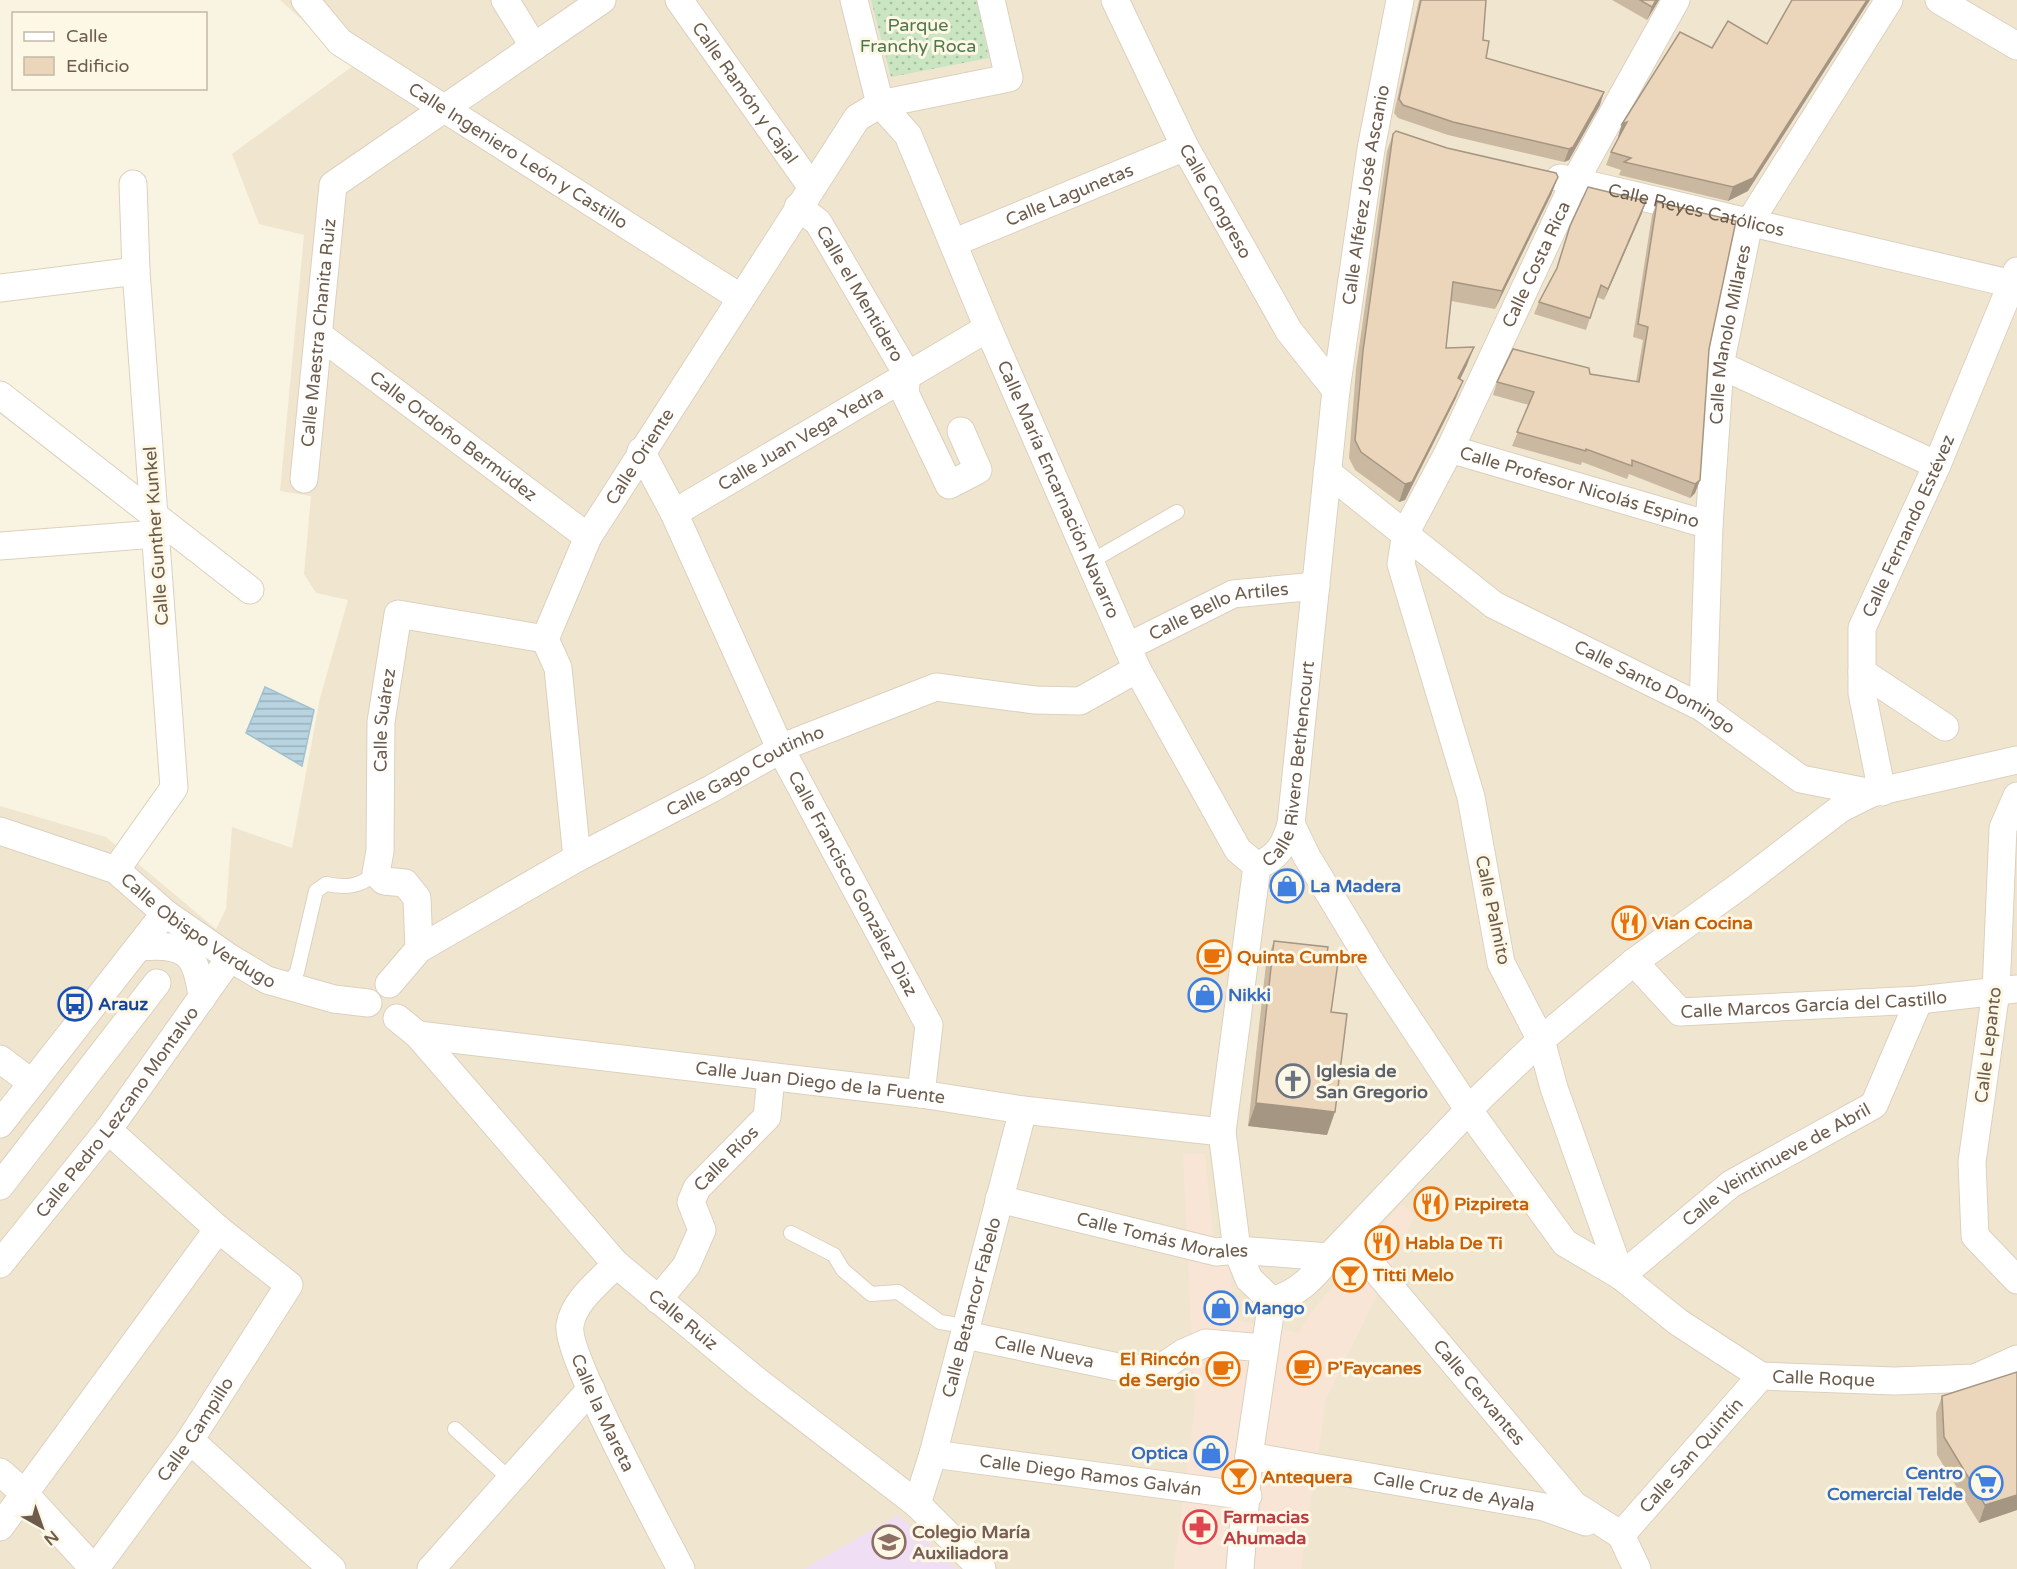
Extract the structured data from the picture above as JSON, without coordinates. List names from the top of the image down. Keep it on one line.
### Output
{"streets":{"street":["Calle Ramón y Cajal","Calle Ingeniero León y Castillo","Calle Lagunetas","Calle Alférez José Ascanio","Calle Congreso","Calle Reyes Católicos","Calle Costa Rica","Calle el Mentidero","Calle Maestra Chanita Ruiz","Calle Manolo Millares","Calle Ordoño Bermúdez","Calle Juan Vega Yedra","Calle Oriente","Calle Profesor Nicolás Espino","Calle María Encarnación Navarro","Calle Fernando Estévez","Calle Gunther Kunkel","Calle Bello Artiles","Calle Santo Domingo","Calle Suárez","Calle Rivero Bethencourt","Calle Gago Coutinho","Calle Francisco González Diaz","Calle Palmito","Calle Obispo Verdugo","Calle Marcos García del Castillo","Calle Lepanto","Calle Juan Diego de la Fuente","Calle Pedro Lezcano Montalvo","Calle Ríos","Calle Veintinueve de Abril","Calle Tomás Morales","Calle Betancor Fabelo","Calle Ruiz","Calle Nueva","Calle Roque","Calle Cervantes","Calle la Mareta","Calle Campillo","Calle San Quintín","Calle Diego Ramos Galván","Calle Cruz de Ayala"]},"crossings":[["Calle Ramón y Cajal","Calle el Mentidero"],["Calle Ramón y Cajal","Calle Oriente"],["Calle Ingeniero León y Castillo","Calle Maestra Chanita Ruiz"],["Calle Ingeniero León y Castillo","Calle Oriente"],["Calle Lagunetas","Calle Congreso"],["Calle Lagunetas","Calle María Encarnación Navarro"],["Calle Alférez José Ascanio","Calle Congreso"],["Calle Alférez José Ascanio","Calle Rivero Bethencourt"],["Calle Congreso","Calle Rivero Bethencourt"],["Calle Reyes Católicos","Calle Costa Rica"],["Calle Reyes Católicos","Calle Manolo Millares"],["Calle Reyes Católicos","Calle Fernando Estévez"],["Calle Costa Rica","Calle Profesor Nicolás Espino"],["Calle Costa Rica","Calle Santo Domingo"],["Calle Costa Rica","Calle Palmito"],["Calle el Mentidero","Calle Juan Vega Yedra"],["Calle el Mentidero","Calle Oriente"],["Calle Maestra Chanita Ruiz","Calle Ordoño Bermúdez"],["Calle Manolo Millares","Calle Profesor Nicolás Espino"],["Calle Manolo Millares","Calle Santo Domingo"],["Calle Ordoño Bermúdez","Calle Oriente"],["Calle Juan Vega Yedra","Calle María Encarnación Navarro"],["Calle Juan Vega Yedra","Calle Francisco González Diaz"],["Calle Oriente","Calle María Encarnación Navarro"],["Calle Oriente","Calle Suárez"],["Calle Oriente","Calle Francisco González Diaz"],["Calle María Encarnación Navarro","Calle Bello Artiles"],["Calle María Encarnación Navarro","Calle Rivero Bethencourt"],["Calle María Encarnación Navarro","Calle Gago Coutinho"],["Calle Fernando Estévez","Calle Santo Domingo"],["Calle Gunther Kunkel","Calle Obispo Verdugo"],["Calle Bello Artiles","Calle Rivero Bethencourt"],["Calle Bello Artiles","Calle Gago Coutinho"],["Calle Santo Domingo","Calle Rivero Bethencourt"],["Calle Santo Domingo","Calle Palmito"],["Calle Rivero Bethencourt","Calle Juan Diego de la Fuente"],["Calle Rivero Bethencourt","Calle Tomás Morales"],["Calle Rivero Bethencourt","Calle Roque"],["Calle Gago Coutinho","Calle Francisco González Diaz"],["Calle Gago Coutinho","Calle Obispo Verdugo"],["Calle Francisco González Diaz","Calle Juan Diego de la Fuente"],["Calle Palmito","Calle Veintinueve de Abril"],["Calle Palmito","Calle Roque"],["Calle Obispo Verdugo","Calle Pedro Lezcano Montalvo"],["Calle Marcos García del Castillo","Calle Lepanto"],["Calle Marcos García del Castillo","Calle Veintinueve de Abril"],["Calle Juan Diego de la Fuente","Calle Ríos"],["Calle Juan Diego de la Fuente","Calle Betancor Fabelo"],["Calle Juan Diego de la Fuente","Calle Ruiz"],["Calle Ríos","Calle Ruiz"],["Calle Veintinueve de Abril","Calle Roque"],["Calle Tomás Morales","Calle Betancor Fabelo"],["Calle Betancor Fabelo","Calle Ruiz"],["Calle Betancor Fabelo","Calle Nueva"],["Calle Betancor Fabelo","Calle Diego Ramos Galván"],["Calle Ruiz","Calle la Mareta"],["Calle Roque","Calle San Quintín"],["Calle Cervantes","Calle San Quintín"],["Calle Cervantes","Calle Cruz de Ayala"],["Calle San Quintín","Calle Cruz de Ayala"]],"parks":["Parque Franchy Roca"],"places":{"shop":["La Madera","Nikki","Mango","Optica"],"restaurant":["Vian Cocina","Pizpireta","Habla De Ti"],"cafe":["Quinta Cumbre","P'Faycanes","El Rincón de Sergio"],"bus stop":["Arauz"],"church":["Iglesia de San Gregorio"],"bar":["Titti Melo","Antequera"],"supermarket":["Centro Comercial Telde"],"pharmacy":["Farmacias Ahumada"],"school or university":["Colegio María Auxiliadora"]},"legend":["Calle","Edificio"],"north":"bottom right"}
